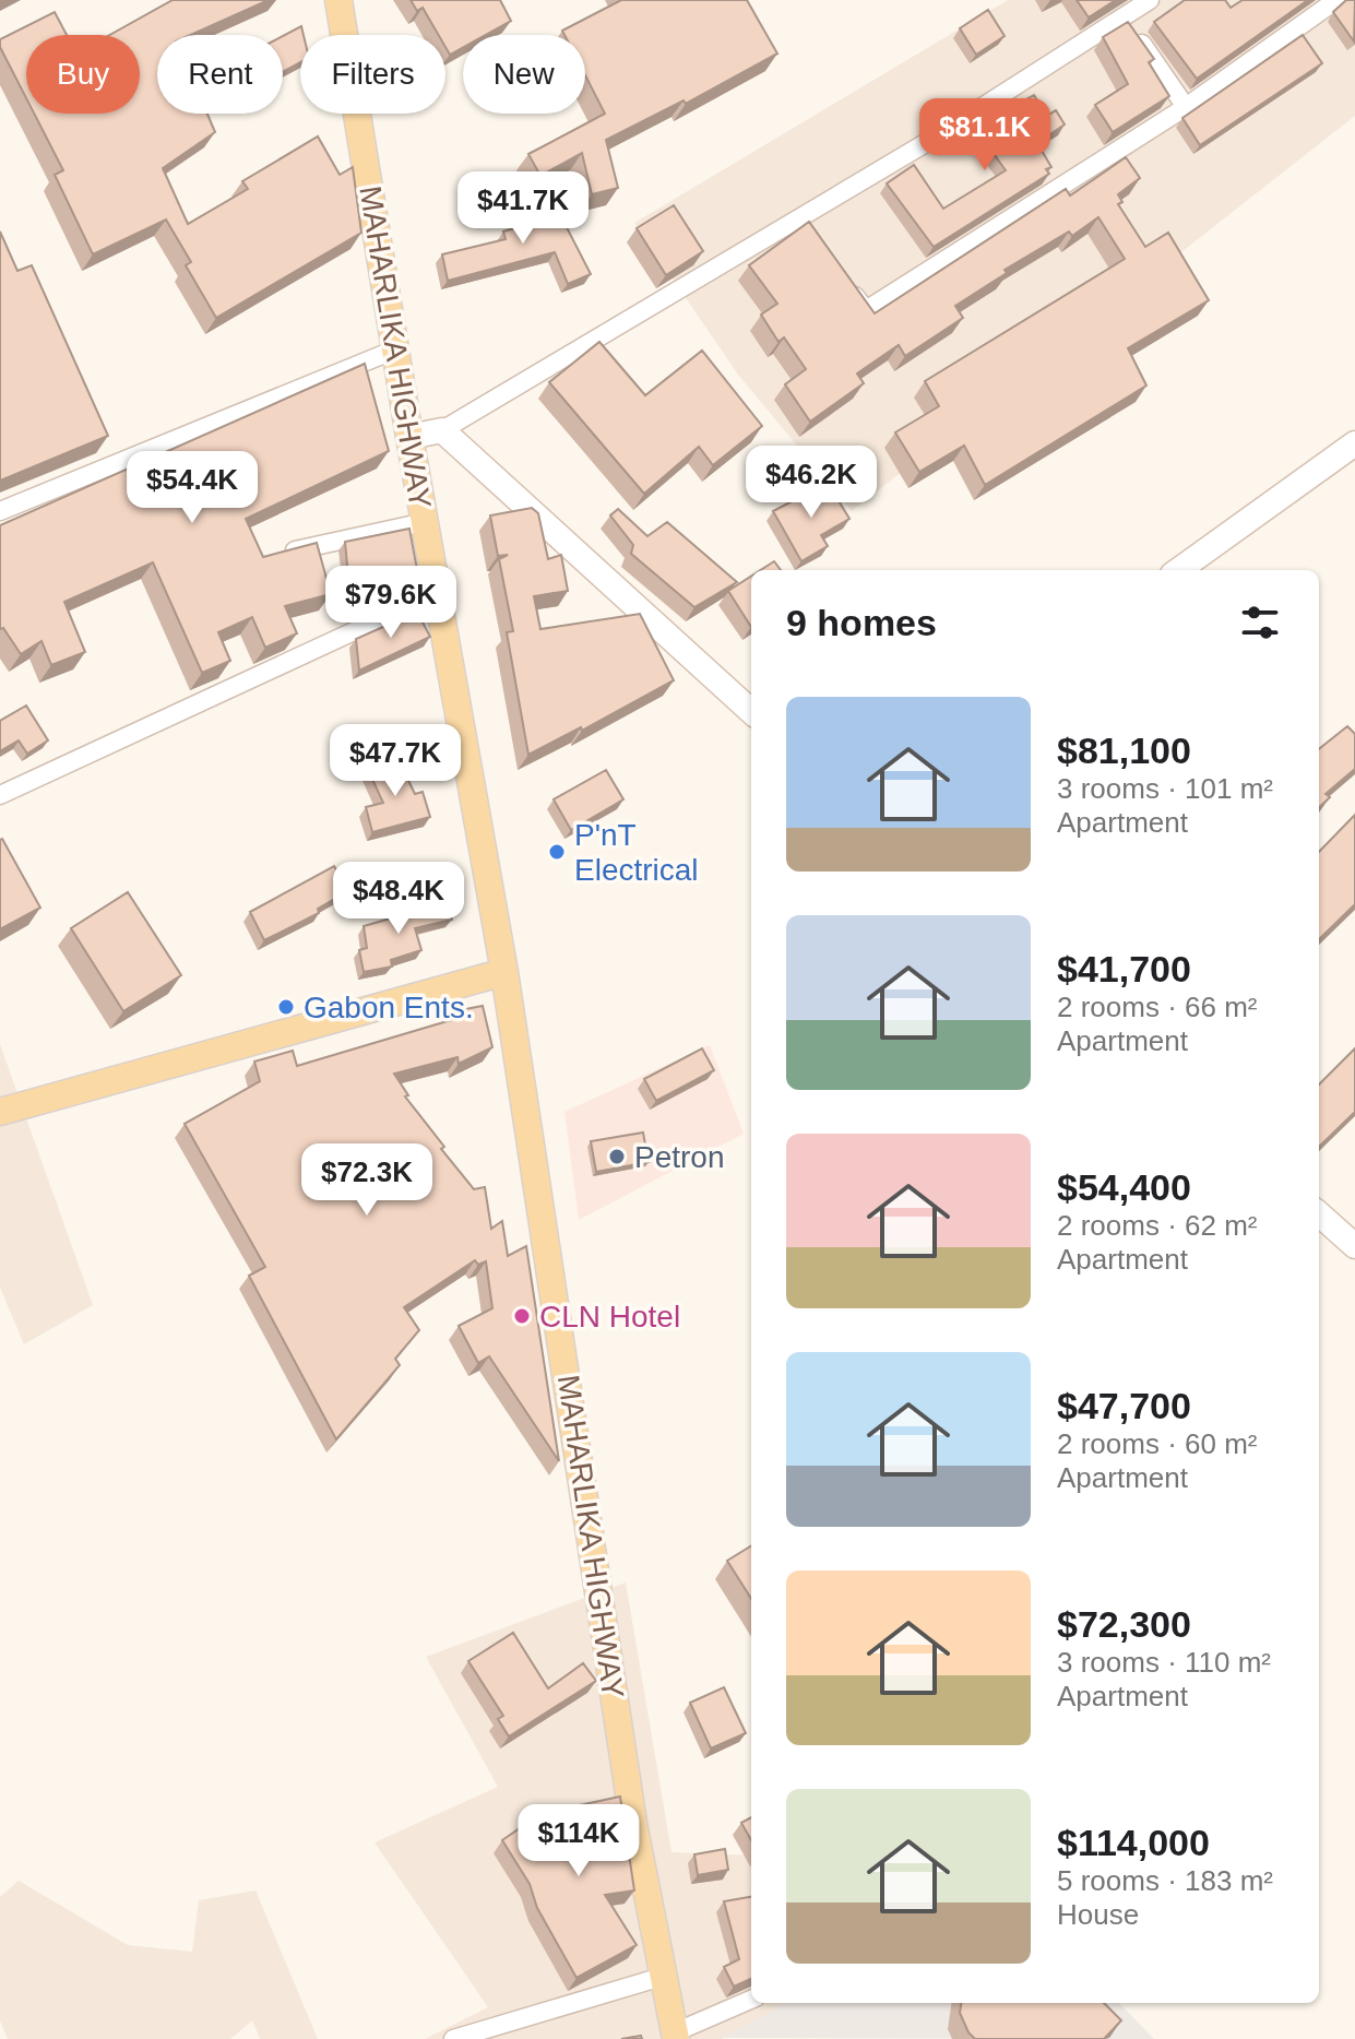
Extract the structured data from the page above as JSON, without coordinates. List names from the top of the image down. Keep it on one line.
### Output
{"streets":{"main road":["MAHARLIKA HIGHWAY"]},"places":["P'nT Electrical","Gabon Ents.","Petron","CLN Hotel"],"page":{"chip":["Buy","Rent","Filters","New"],"price":["$81.1K","$41.7K","$46.2K","$54.4K","$79.6K","$47.7K","$48.4K","$72.3K","$114K"],"heading":"9 homes","list":[{"name":"$81,100","note":"3 rooms · 101 m² · Apartment"},{"name":"$41,700","note":"2 rooms · 66 m² · Apartment"},{"name":"$54,400","note":"2 rooms · 62 m² · Apartment"},{"name":"$47,700","note":"2 rooms · 60 m² · Apartment"},{"name":"$72,300","note":"3 rooms · 110 m² · Apartment"},{"name":"$114,000","note":"5 rooms · 183 m² · House"}]}}
